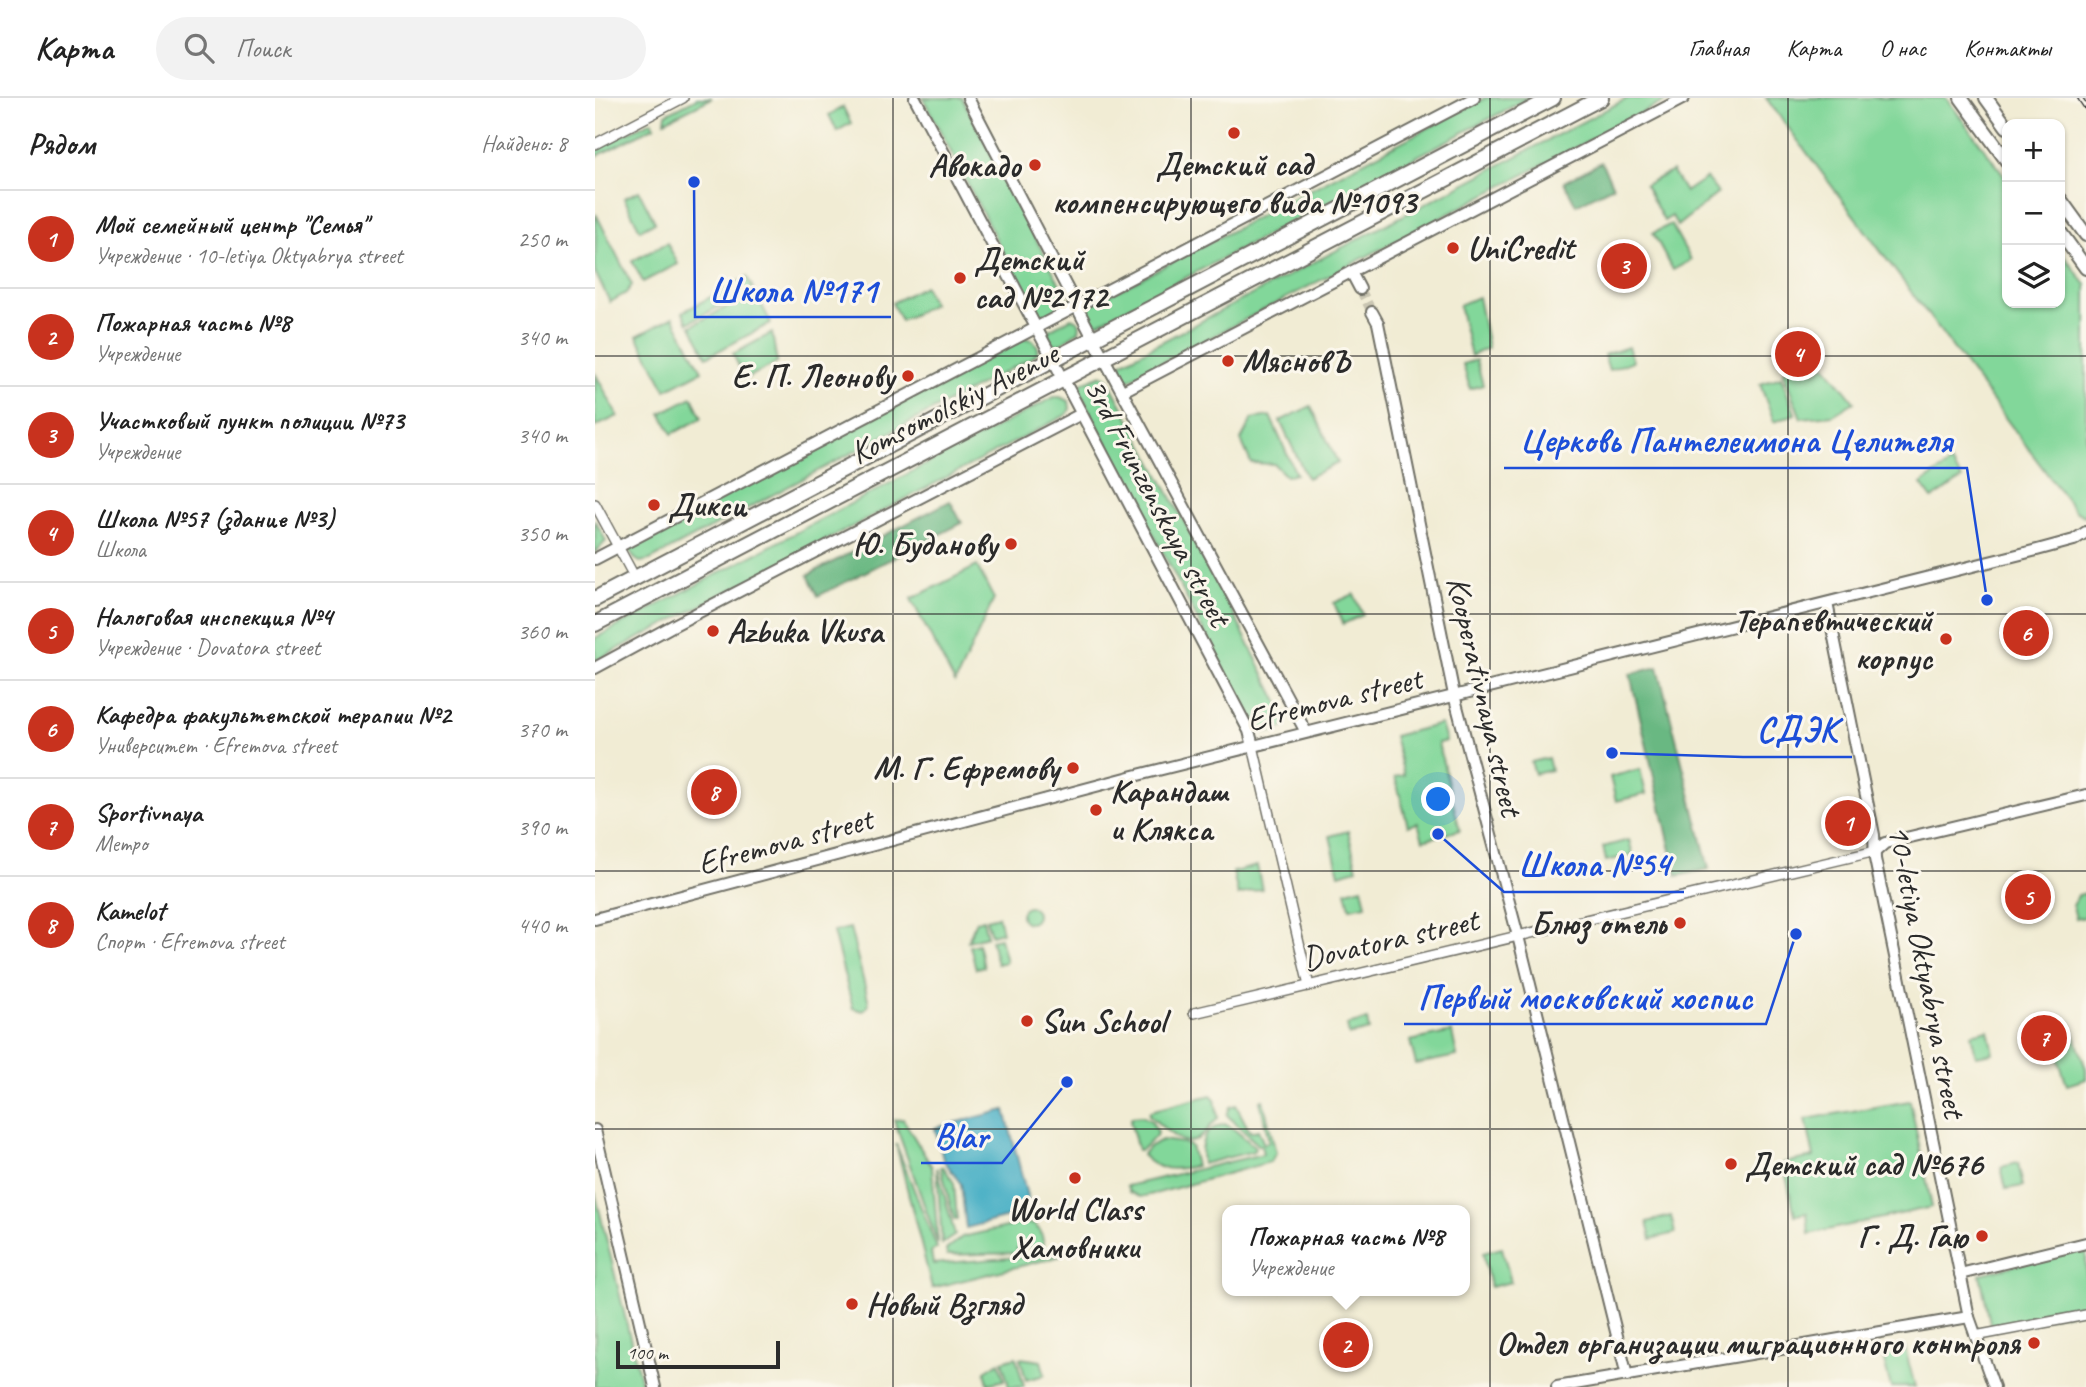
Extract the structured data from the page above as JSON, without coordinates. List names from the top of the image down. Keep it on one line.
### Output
{"streets":{"main road":["Komsomolskiy Avenue"],"street":["3rd Frunzenskaya street","Kooperativnaya street","Efremova street","Dovatora street","10-letiya Oktyabrya street"]},"crossings":[["Komsomolskiy Avenue","3rd Frunzenskaya street"],["3rd Frunzenskaya street","Efremova street"],["Kooperativnaya street","Efremova street"],["Kooperativnaya street","Dovatora street"],["Efremova street","10-letiya Oktyabrya street"],["Dovatora street","10-letiya Oktyabrya street"]],"places":["Детский сад компенсирующего вида №1093","Авокадо","Школа №171","UniCredit","Детский сад №2172","МясновЪ","Е. П. Леонову","Дикси","Ю. Буданову","Церковь Пантелеимона Целителя","Azbuka Vkusa","Терапевтический корпус","СДЭК","М. Г. Ефремову","Карандаш и Клякса","Школа №54","Блюз отель","Первый московский хоспис","Sun School","Blar","Детский сад №676","World Class Хамовники","Г. Д. Гаю","Новый Взгляд","Отдел организации миграционного контроля"],"scale_bar":"100 m","page":{"header":"Карта","search":"Поиск","nav":["Главная","Карта","О нас","Контакты"],"heading":["Рядом","Найдено: 8"],"map_buttons":["+","−"],"list":[{"mark":"1","name":"Мой семейный центр \"Семья\"","note":"Учреждение · 10-letiya Oktyabrya street","value":"250 m"},{"mark":"2","name":"Пожарная часть №8","note":"Учреждение","value":"340 m"},{"mark":"3","name":"Участковый пункт полиции №73","note":"Учреждение","value":"340 m"},{"mark":"4","name":"Школа №57 (здание №3)","note":"Школа","value":"350 m"},{"mark":"5","name":"Налоговая инспекция №4","note":"Учреждение · Dovatora street","value":"360 m"},{"mark":"6","name":"Кафедра факультетской терапии №2","note":"Университет · Efremova street","value":"370 m"},{"mark":"7","name":"Sportivnaya","note":"Метро","value":"390 m"},{"mark":"8","name":"Kamelot","note":"Спорт · Efremova street","value":"440 m"}],"pins":["3","4","6","8","1","5","7","2"],"popup":["Пожарная часть №8","Учреждение"],"scale":"100 m"}}
